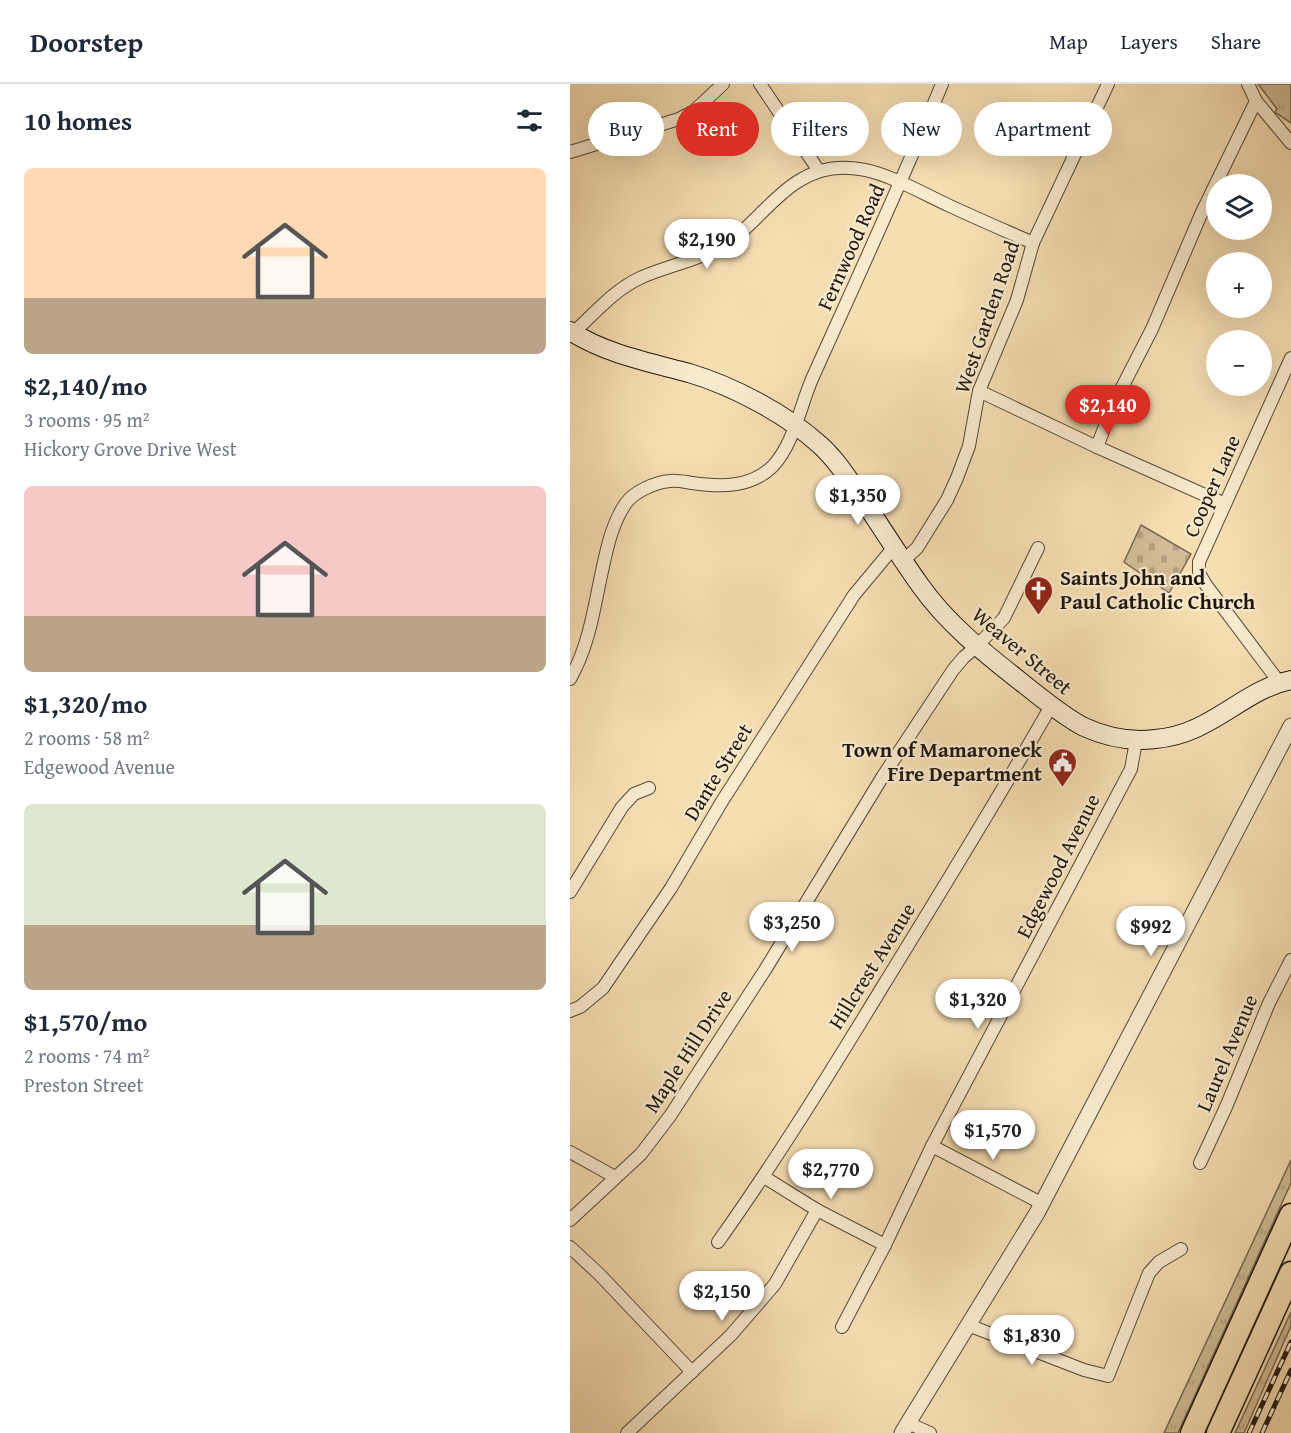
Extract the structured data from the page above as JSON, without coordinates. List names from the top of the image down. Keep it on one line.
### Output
{"streets":{"main road":["Weaver Street"],"street":["Fernwood Road","West Garden Road","Cooper Lane","Dante Street","Edgewood Avenue","Hillcrest Avenue","Maple Hill Drive","Laurel Avenue"]},"crossings":[["Fernwood Road","Weaver Street"],["West Garden Road","Weaver Street"],["West Garden Road","Dante Street"],["Cooper Lane","Weaver Street"],["Weaver Street","Dante Street"],["Weaver Street","Edgewood Avenue"],["Weaver Street","Hillcrest Avenue"],["Weaver Street","Maple Hill Drive"]],"places":{"church":["Saints John and Paul Catholic Church"],"public building":["Town of Mamaroneck Fire Department"]},"page":{"header":"Doorstep","nav":["Map","Layers","Share"],"heading":"10 homes","chip":["Buy","Rent","Filters","New","Apartment"],"list":[{"name":"$2,140/mo","note":"3 rooms · 95 m² · Hickory Grove Drive West"},{"name":"$1,320/mo","note":"2 rooms · 58 m² · Edgewood Avenue"},{"name":"$1,570/mo","note":"2 rooms · 74 m² · Preston Street"}],"map_buttons":["+","−"],"price":["$2,190","$2,140","$1,350","$3,250","$992","$1,320","$1,570","$2,770","$2,150","$1,830"]}}
